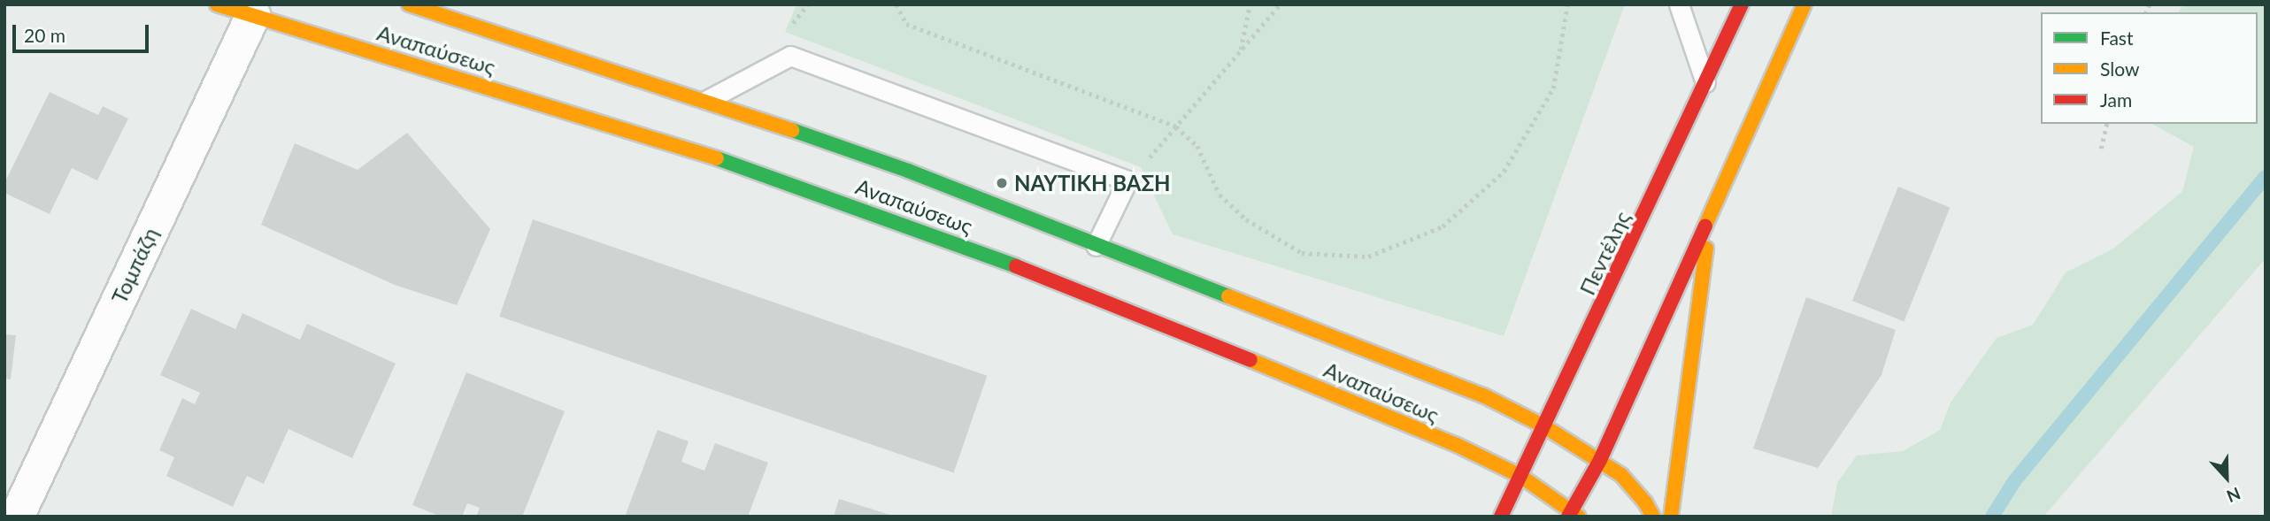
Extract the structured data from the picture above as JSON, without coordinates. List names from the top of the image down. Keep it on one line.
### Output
{"streets":{"main road":["Αναπαύσεως","Πεντέλης"],"street":["Τομπάζη"]},"crossings":[["Αναπαύσεως","Πεντέλης"],["Αναπαύσεως","Τομπάζη"]],"places":["ΝΑΥΤΙΚΗ ΒΑΣΗ"],"legend":["Fast","Slow","Jam"],"scale_bar":"20 m","north":"bottom"}
